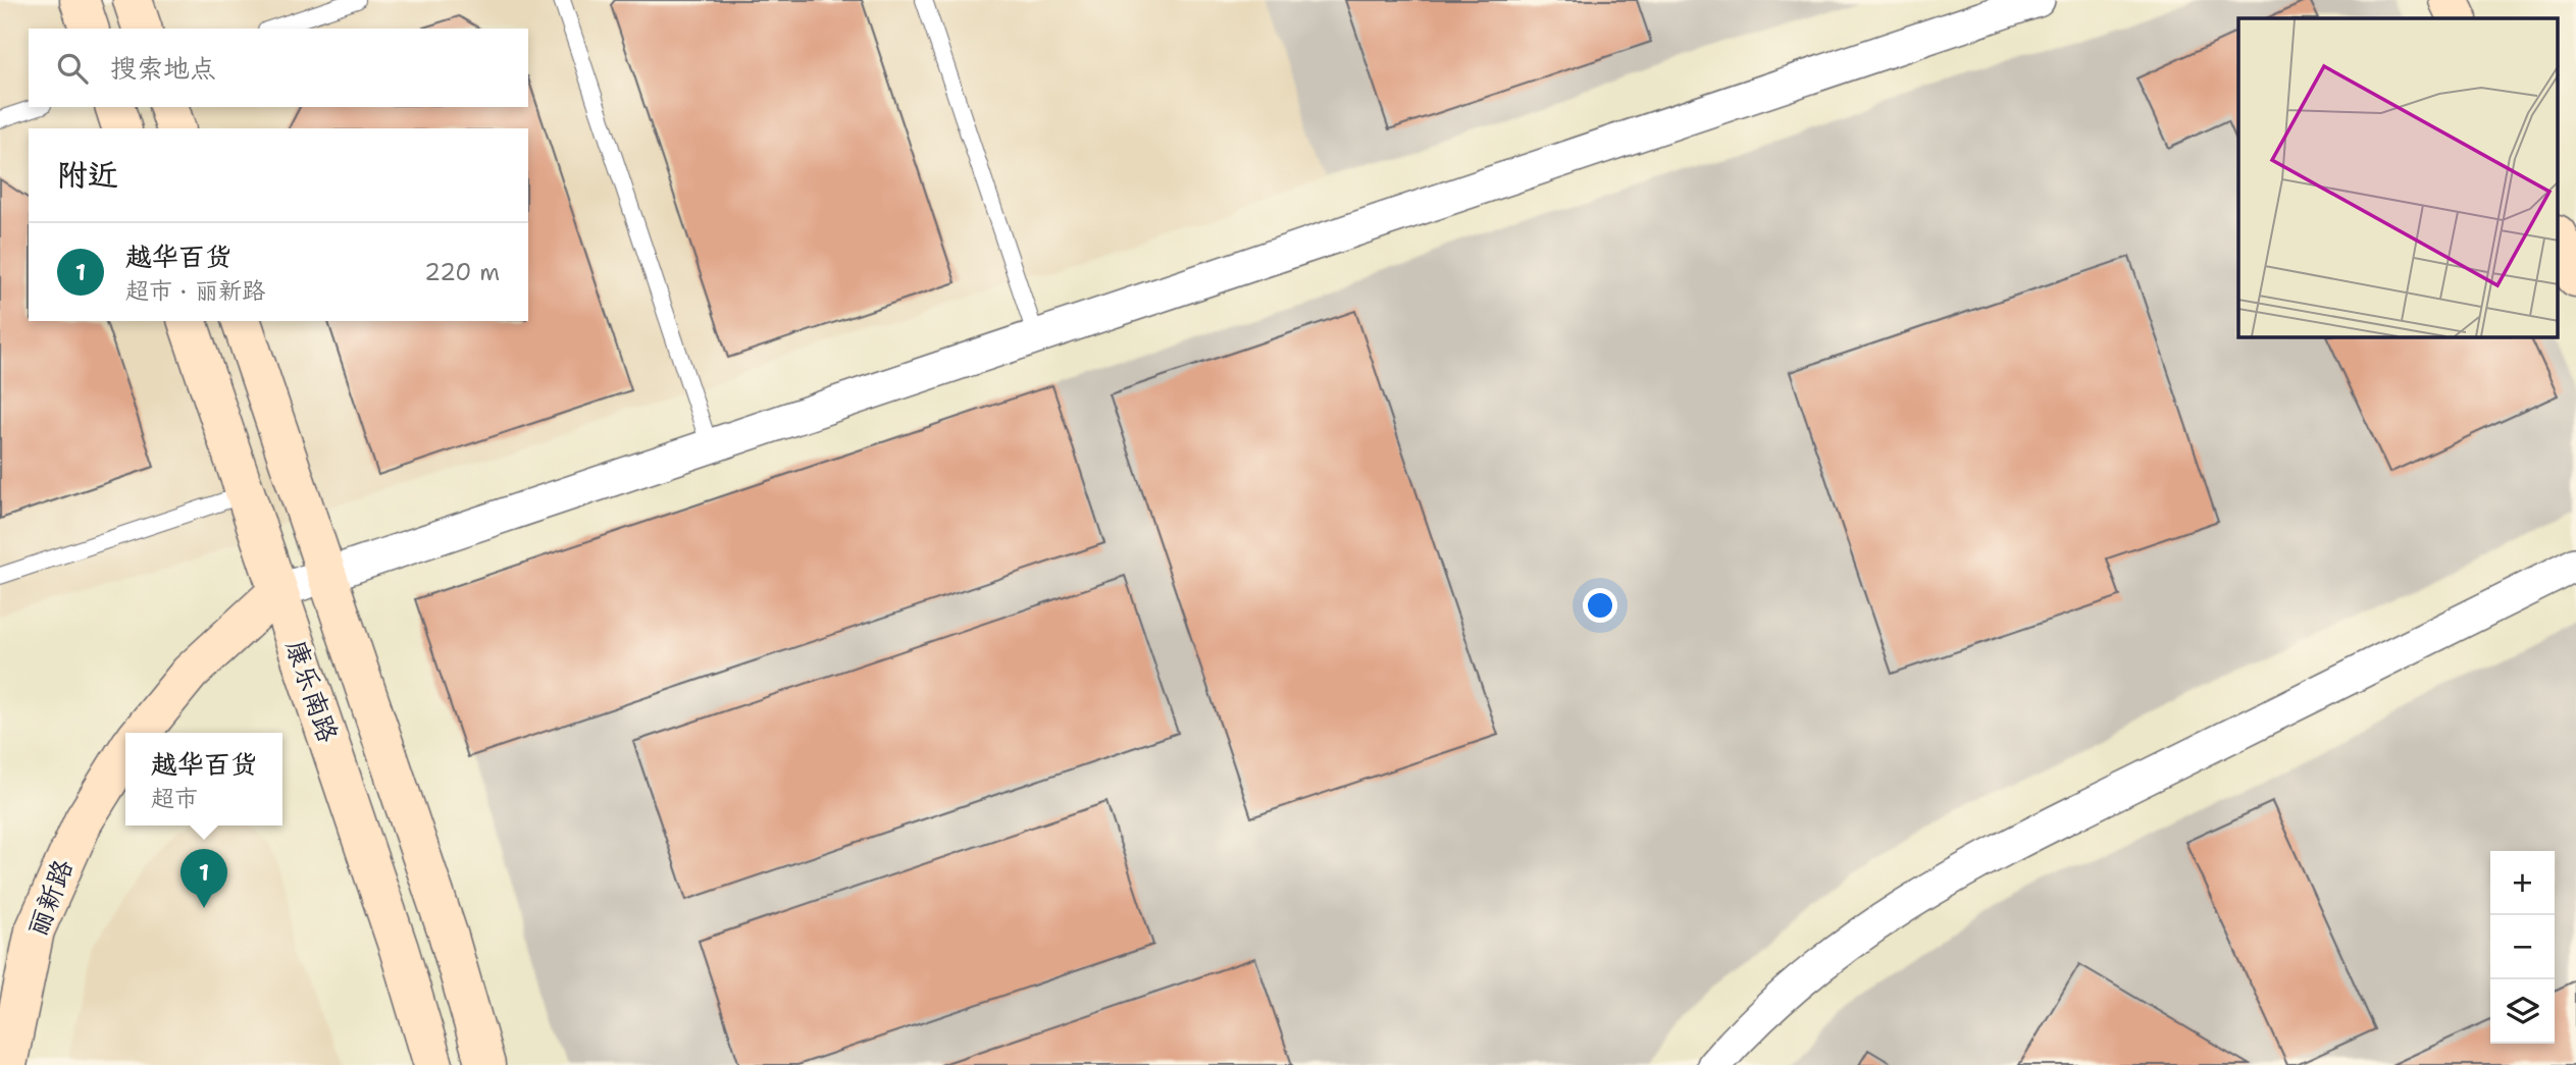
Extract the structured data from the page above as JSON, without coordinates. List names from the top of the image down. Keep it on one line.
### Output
{"streets":{"street":["康乐南路","丽新路"]},"page":{"search":"搜索地点","heading":"附近","list":[{"mark":"1","name":"越华百货","note":"超市 · 丽新路","value":"220 m"}],"popup":["越华百货","超市"],"pins":"1","map_buttons":["+","−"]}}
